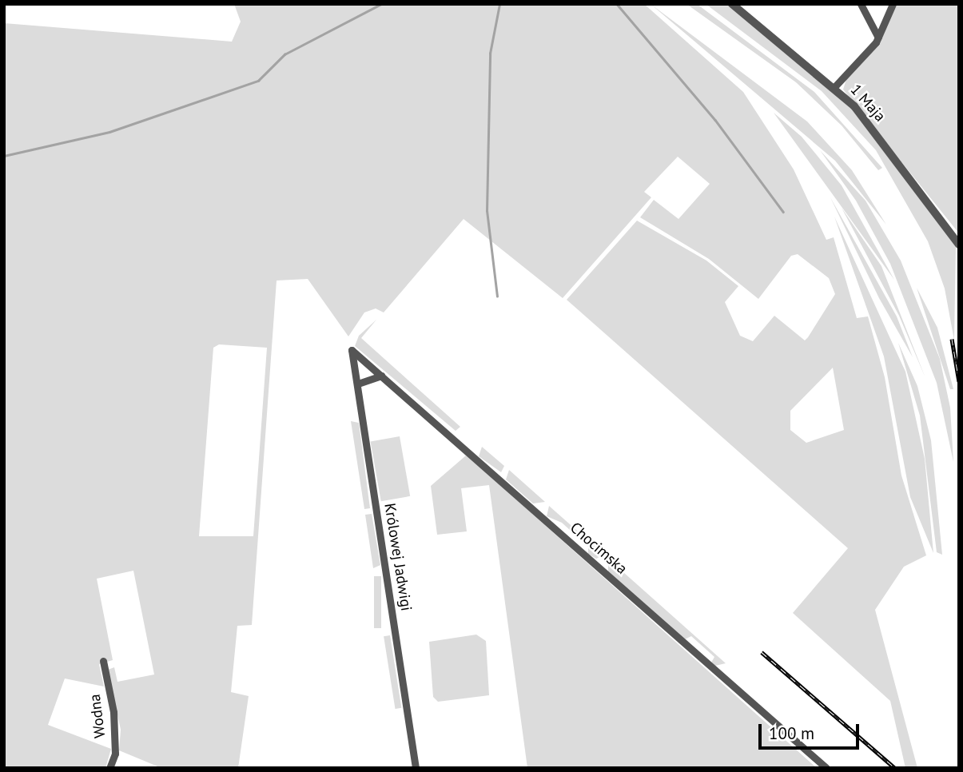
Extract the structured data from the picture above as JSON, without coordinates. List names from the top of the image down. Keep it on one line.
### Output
{"streets":{"street":["1 Maja","Chocimska","Królowej Jadwigi","Wodna"]},"crossings":[["Chocimska","Królowej Jadwigi"]],"scale_bar":"100 m"}
